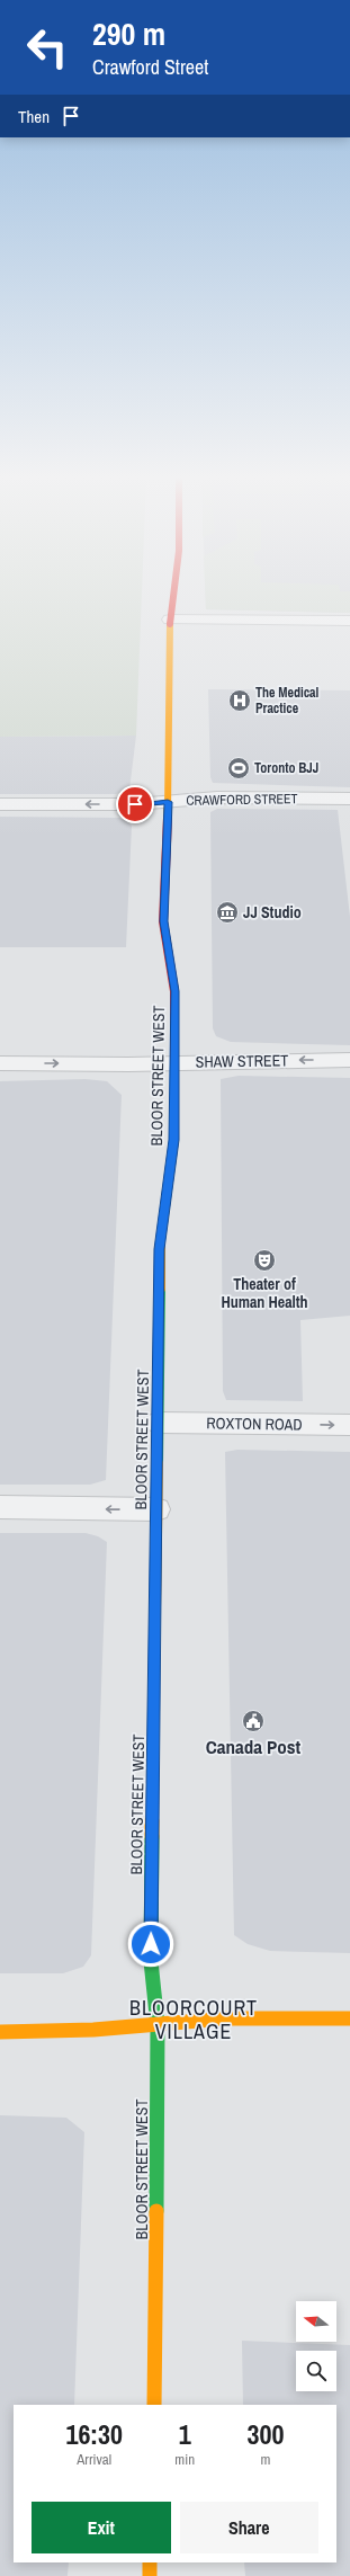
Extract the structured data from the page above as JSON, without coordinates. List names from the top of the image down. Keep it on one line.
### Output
{"streets":{"main road":["BLOOR STREET WEST"],"street":["CRAWFORD STREET","SHAW STREET","ROXTON ROAD"]},"crossings":[["CRAWFORD STREET","BLOOR STREET WEST"],["SHAW STREET","BLOOR STREET WEST"],["BLOOR STREET WEST","ROXTON ROAD"]],"one_way":["CRAWFORD STREET","ROXTON ROAD"],"districts":["BLOORCOURT VILLAGE"],"places":{"hospital":["The Medical Practice"],"sports":["Toronto BJJ"],"museum":["JJ Studio"],"theatre":["Theater of Human Health"],"public building":["Canada Post"]},"north":"left","page":{"turn":["290 m","Crawford Street"],"then":"Then","eta":["16:30","Arrival","1","min","300","m"],"buttons":["Exit","Share"]}}
